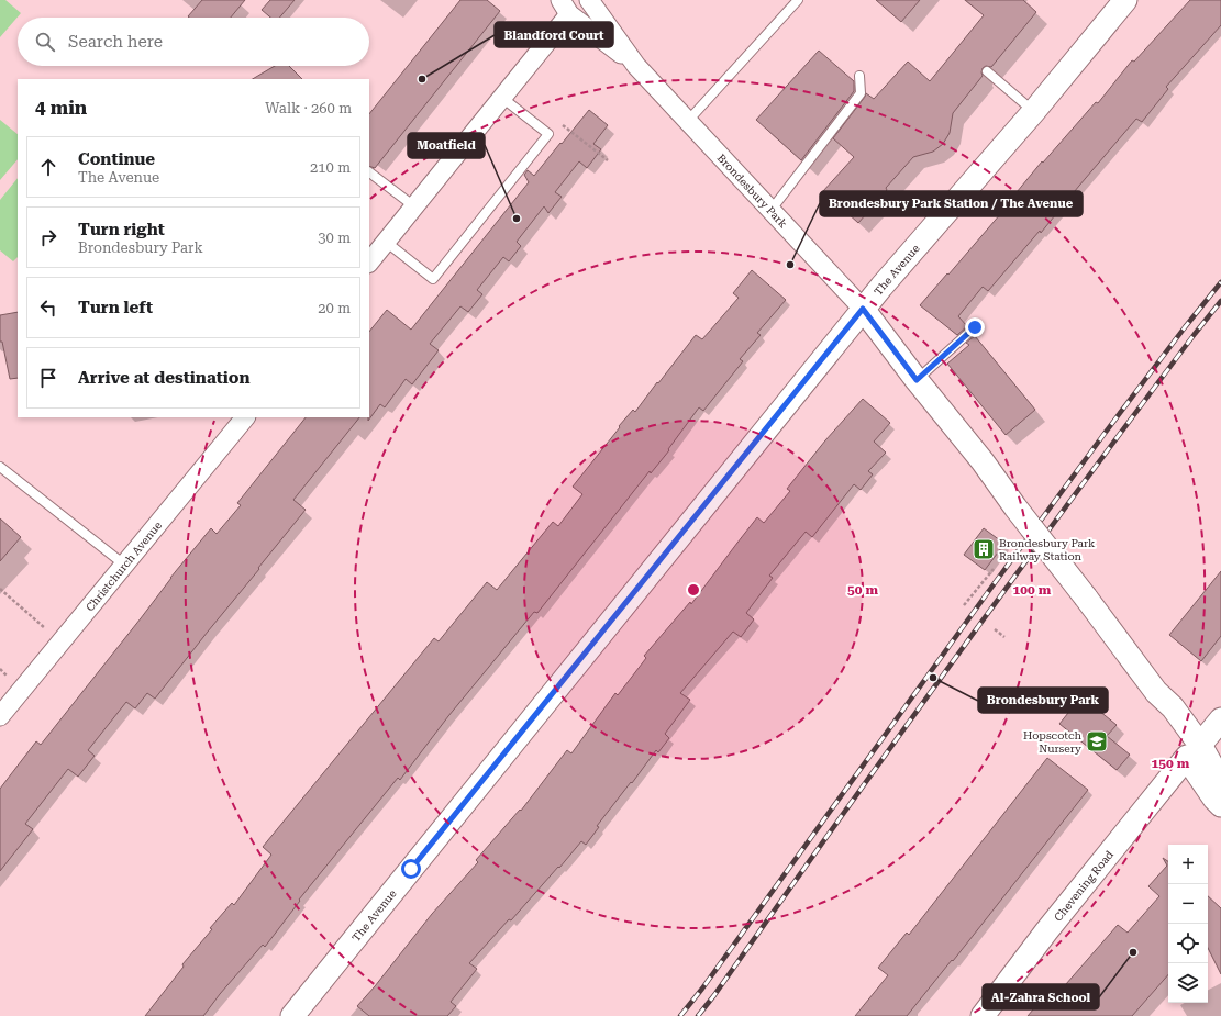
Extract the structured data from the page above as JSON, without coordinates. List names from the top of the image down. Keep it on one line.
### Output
{"streets":{"street":["Brondesbury Park","The Avenue","Christchurch Avenue","Chevening Road"]},"crossings":[["Brondesbury Park","The Avenue"],["Brondesbury Park","Chevening Road"]],"places":{"other":["Blandford Court","Moatfield","Brondesbury Park Station / The Avenue","Brondesbury Park","Al-Zahra School"],"building":["Brondesbury Park Railway Station"],"school or university":["Hopscotch Nursery"]},"page":{"search":"Search here","heading":["4 min","Walk · 260 m"],"list":[["Continue","The Avenue","210 m"],["Turn right","Brondesbury Park","30 m"],["Turn left","20 m"],"Arrive at destination"],"map_buttons":["+","−"]},"rings":["50 m","100 m","150 m"]}
